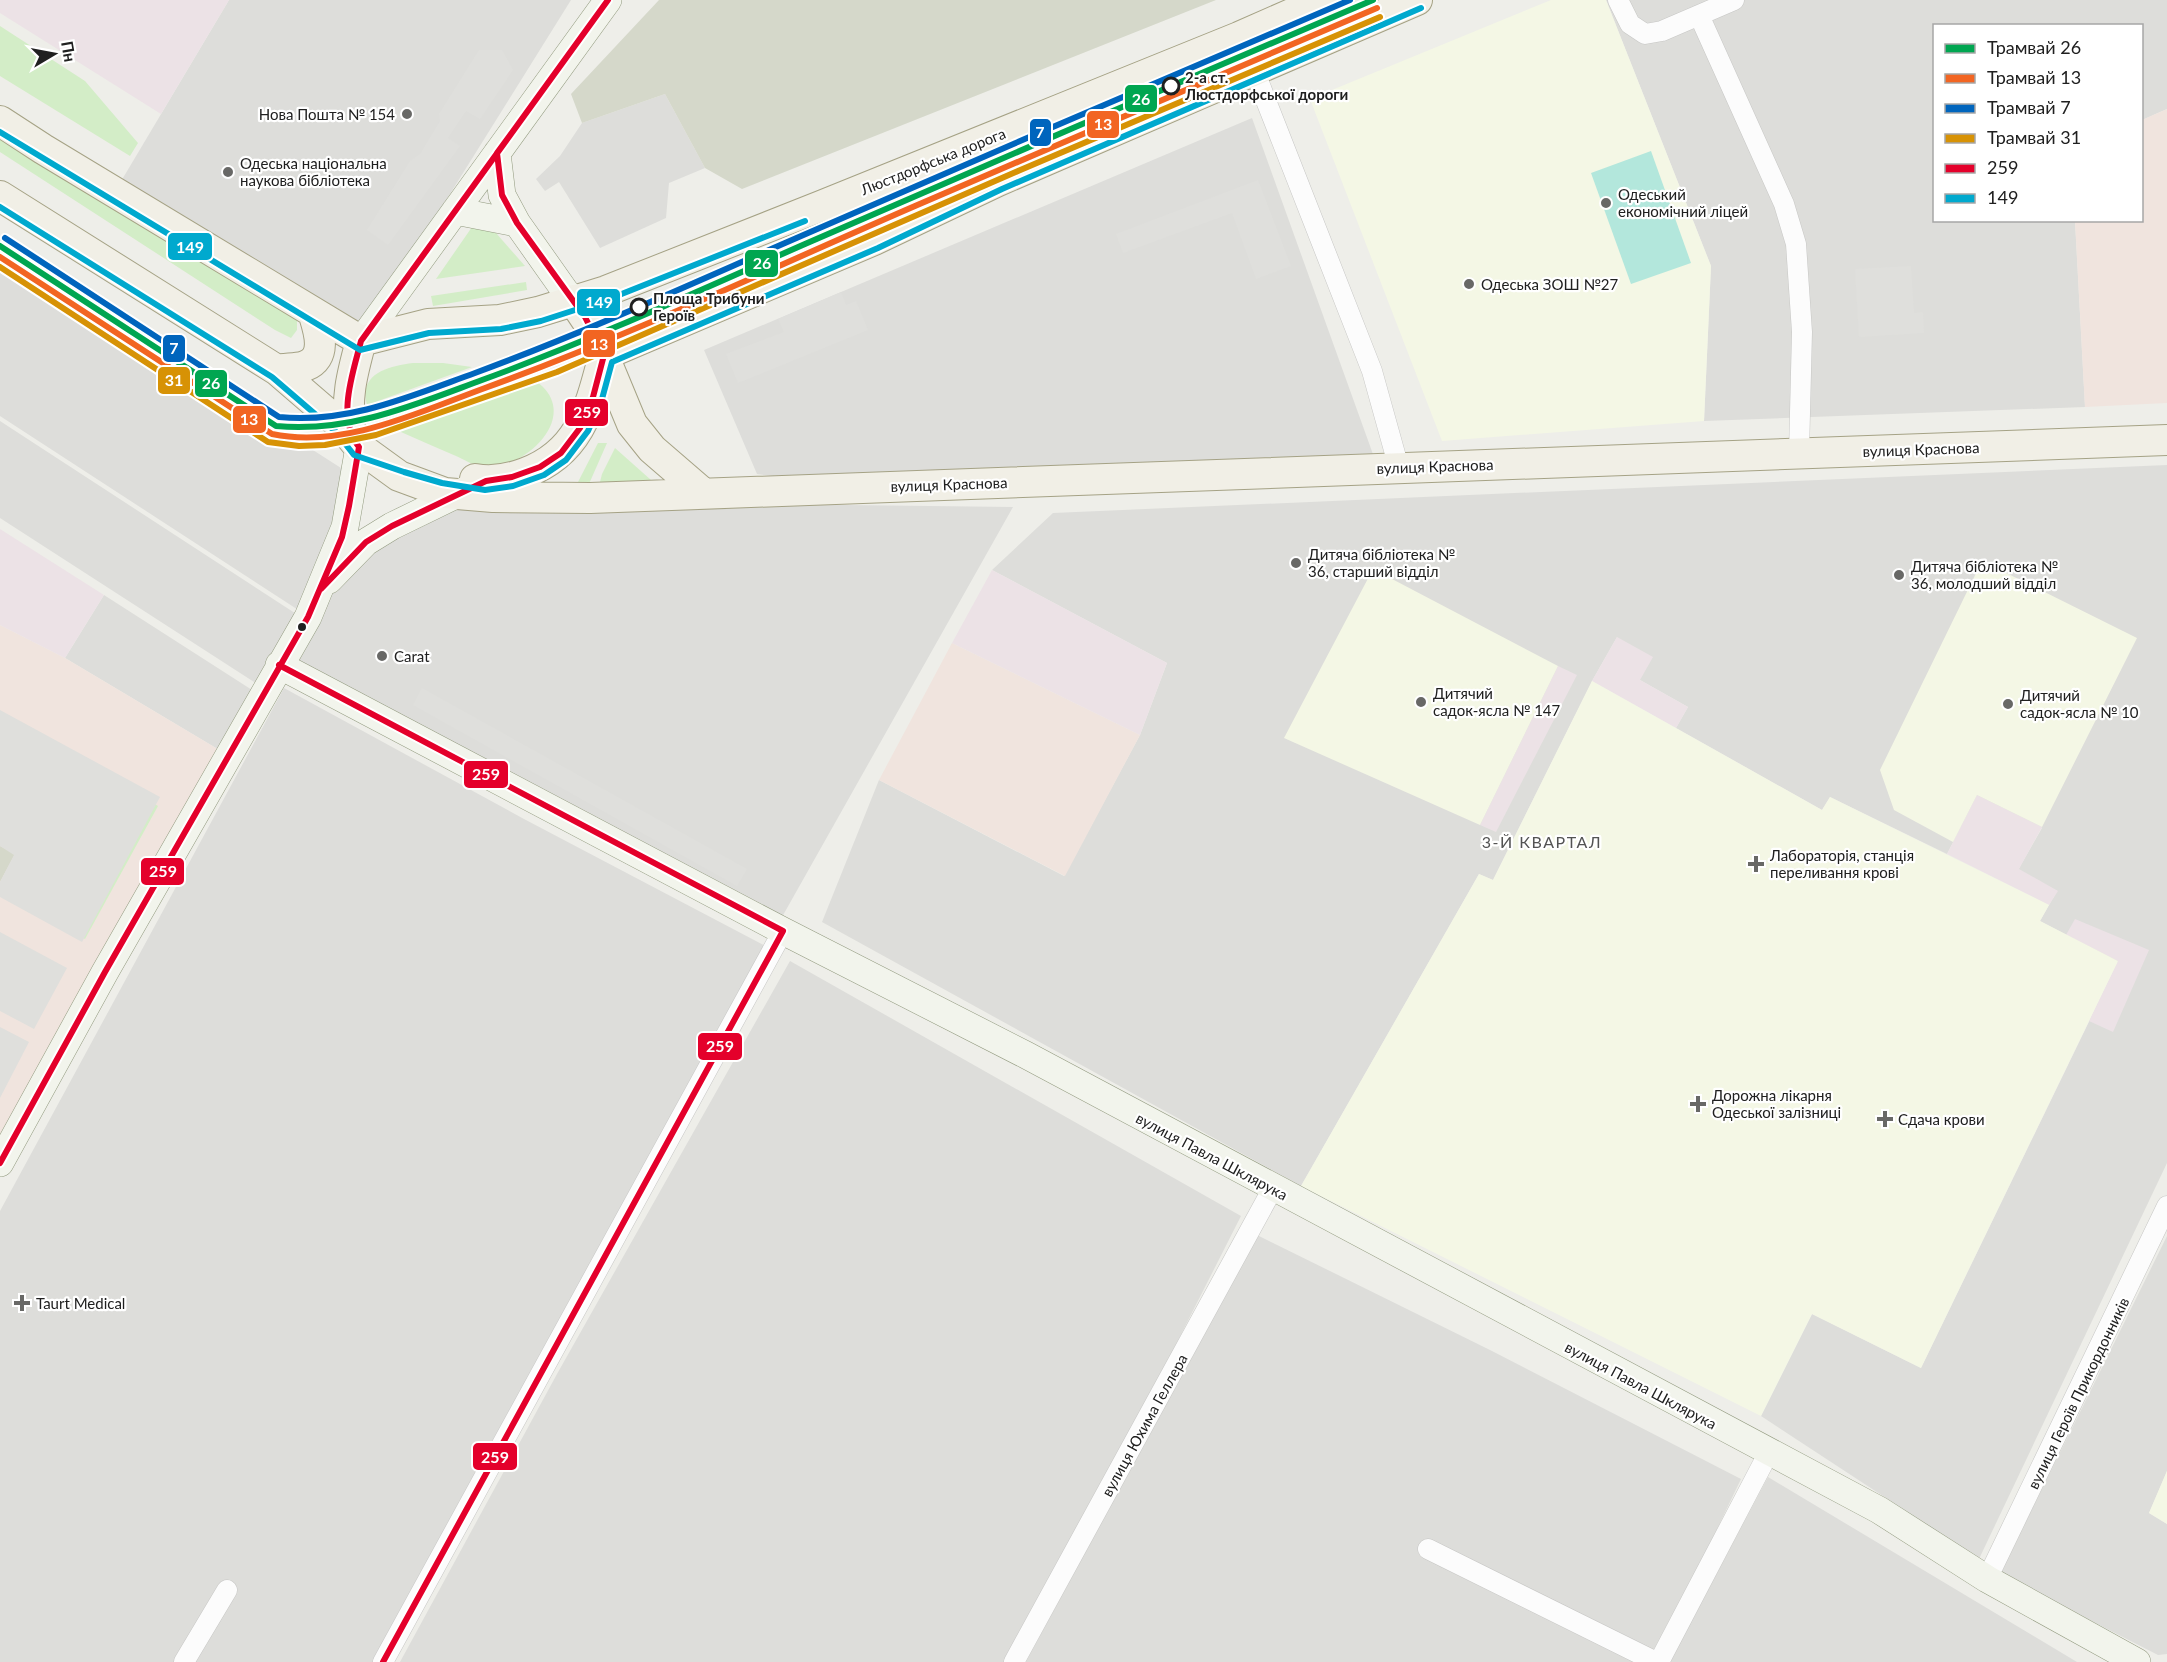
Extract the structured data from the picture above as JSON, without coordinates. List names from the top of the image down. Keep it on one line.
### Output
{"streets":{"main road":["Люстдорфська дорога","вулиця Краснова"],"street":["вулиця Павла Шклярука","вулиця Героїв Прикордонників","вулиця Юхима Геллера"]},"crossings":[["вулиця Павла Шклярука","вулиця Героїв Прикордонників"],["вулиця Павла Шклярука","вулиця Юхима Геллера"]],"districts":["3-Й КВАРТАЛ"],"places":{"other":["2-а ст. Люстдорфської дороги","Нова Пошта № 154","Одеська національна наукова бібліотека","Одеський економічний ліцей","Одеська ЗОШ №27","Площа Трибуни Героїв","Дитяча бібліотека № 36, старший відділ","Дитяча бібліотека № 36, молодший відділ","Carat","Дитячий садок-ясла № 147","Дитячий садок-ясла № 10"],"health":["Лабораторія, станція переливання крові","Дорожна лікарня Одеської залізниці","Сдача крови","Taurt Medical"]},"lines":["tram line 26","tram line 7","transit line 259","tram line 13","transit line 149","tram line 31"],"legend":["Трамвай 26","Трамвай 13","Трамвай 7","Трамвай 31","259","149"],"north":"right"}
